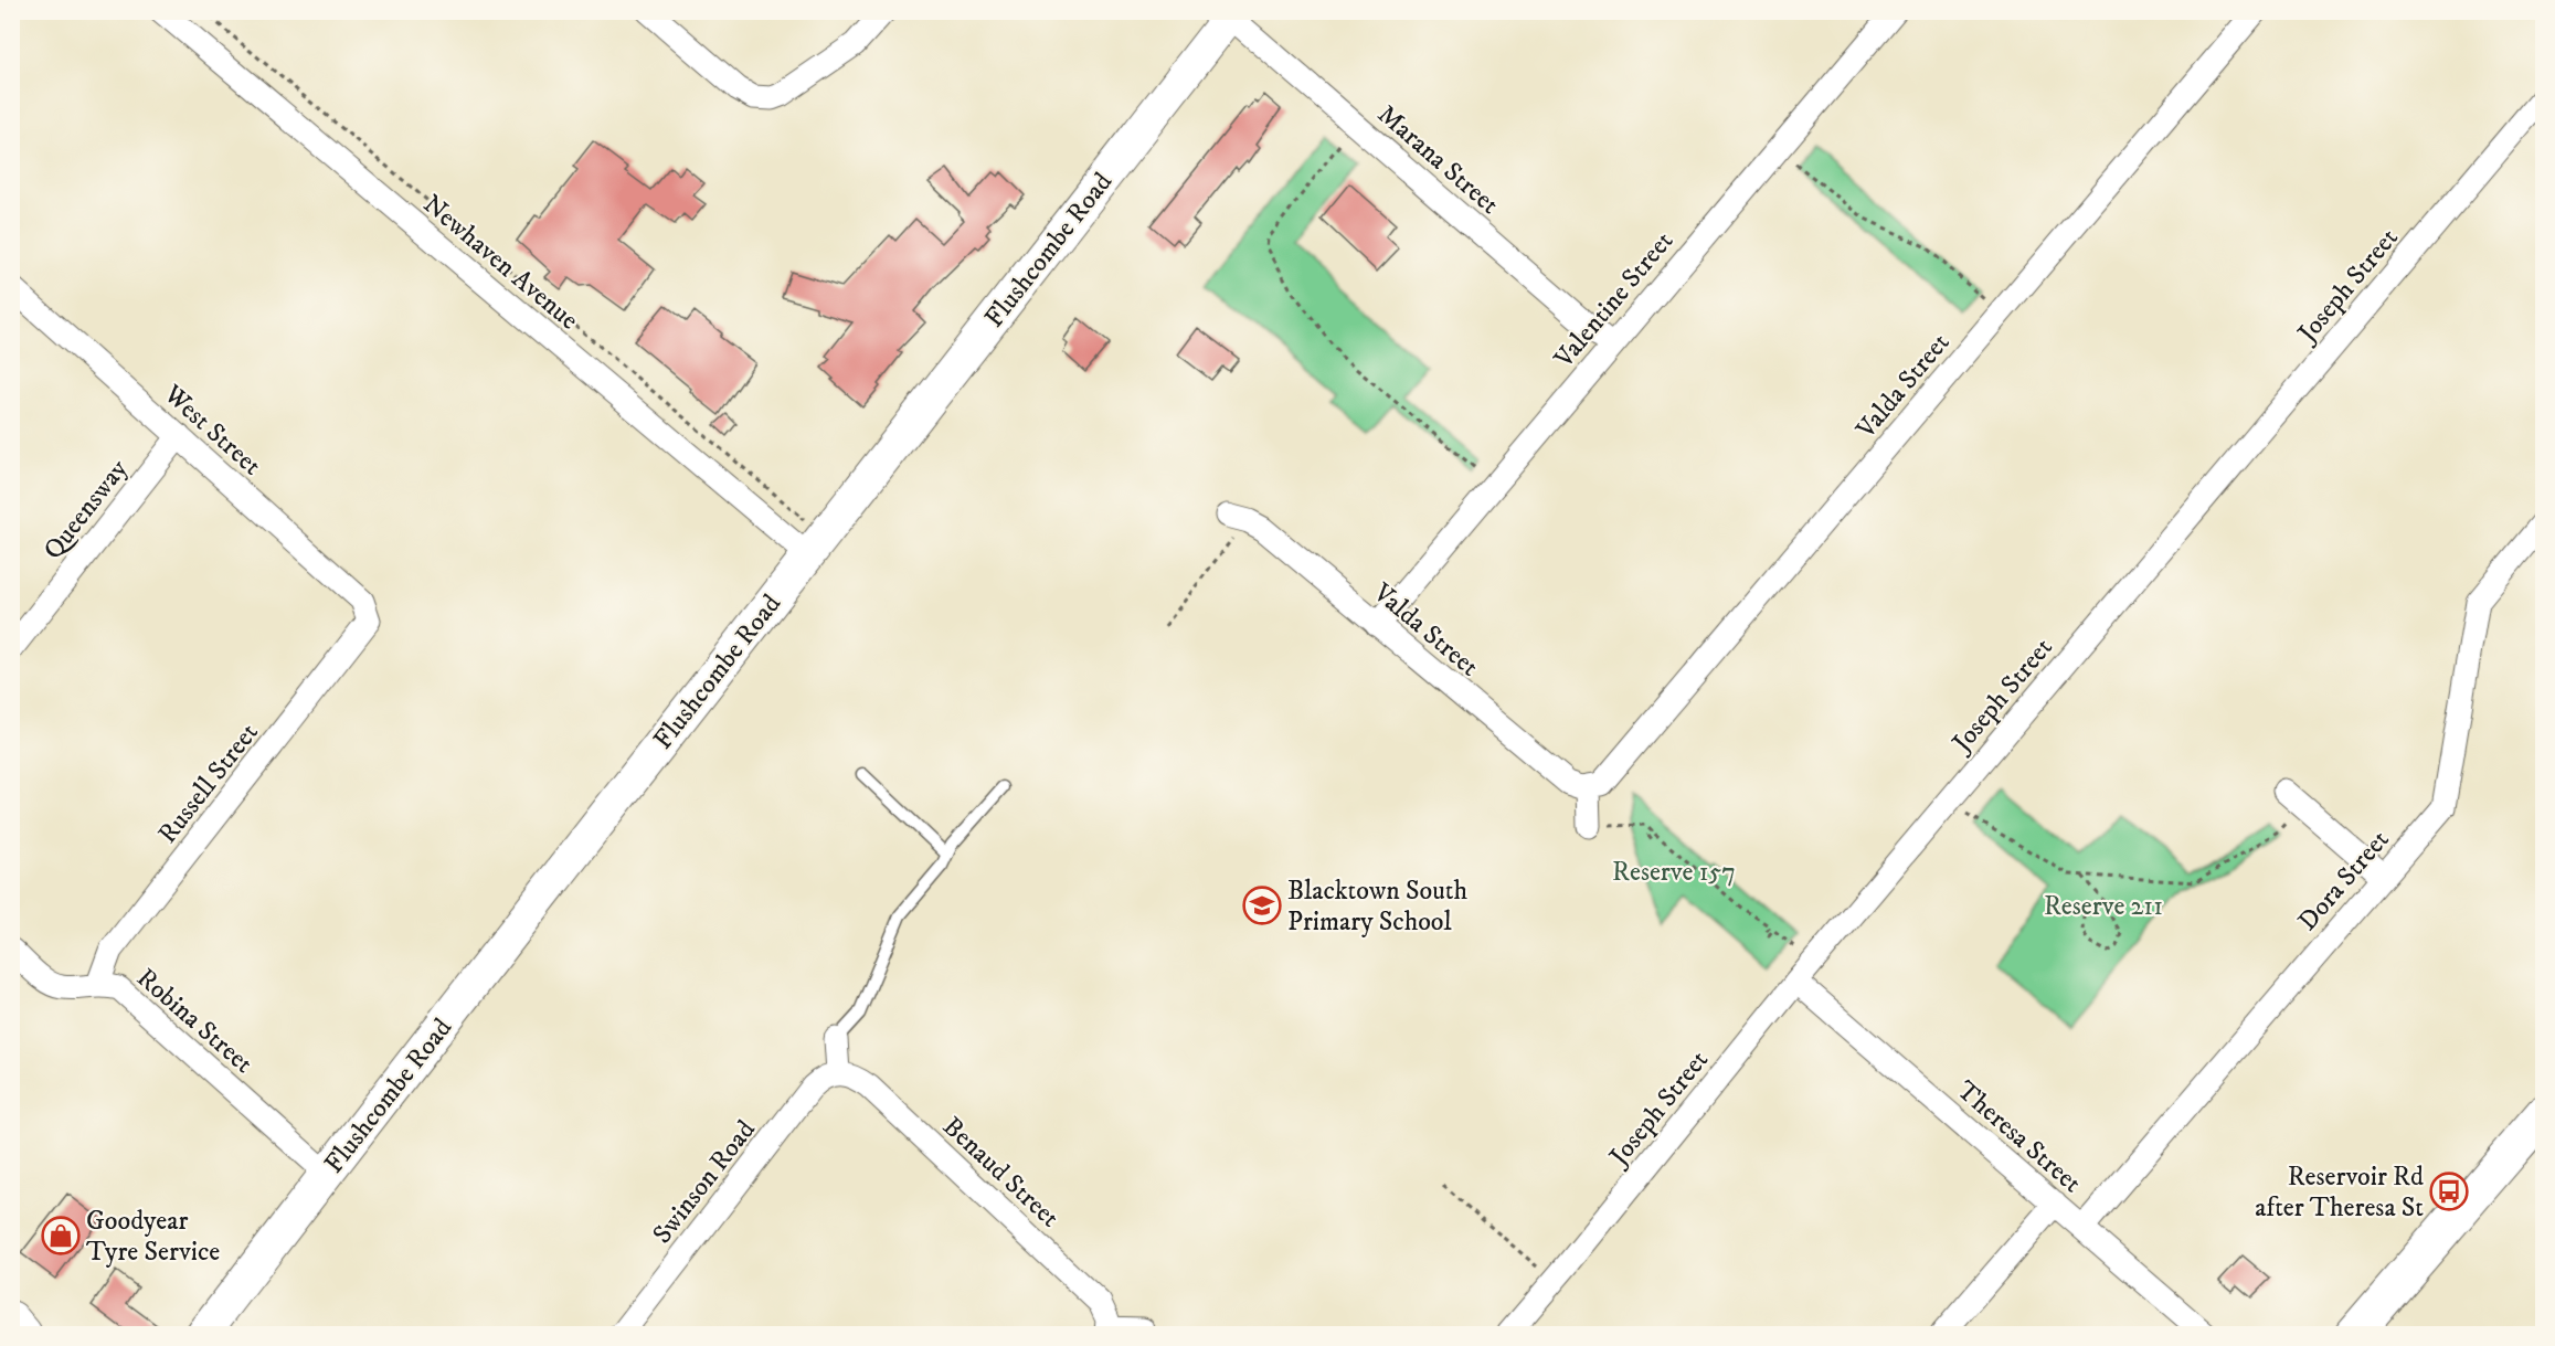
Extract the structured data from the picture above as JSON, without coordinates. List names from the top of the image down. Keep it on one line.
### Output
{"streets":{"street":["Marana Street","Flushcombe Road","Newhaven Avenue","Joseph Street","Valentine Street","Valda Street","West Street","Queensway","Russell Street","Dora Street","Robina Street","Theresa Street","Benaud Street","Swinson Road"]},"crossings":[["Marana Street","Flushcombe Road"],["Marana Street","Valentine Street"],["Flushcombe Road","Newhaven Avenue"],["Flushcombe Road","Robina Street"],["Joseph Street","Theresa Street"],["Valentine Street","Valda Street"],["West Street","Queensway"],["West Street","Russell Street"],["Russell Street","Robina Street"],["Dora Street","Theresa Street"],["Benaud Street","Swinson Road"]],"parks":["Reserve 157","Reserve 211"],"places":{"school or university":["Blacktown South Primary School"],"bus stop":["Reservoir Rd after Theresa St"],"shop":["Goodyear Tyre Service"]}}
